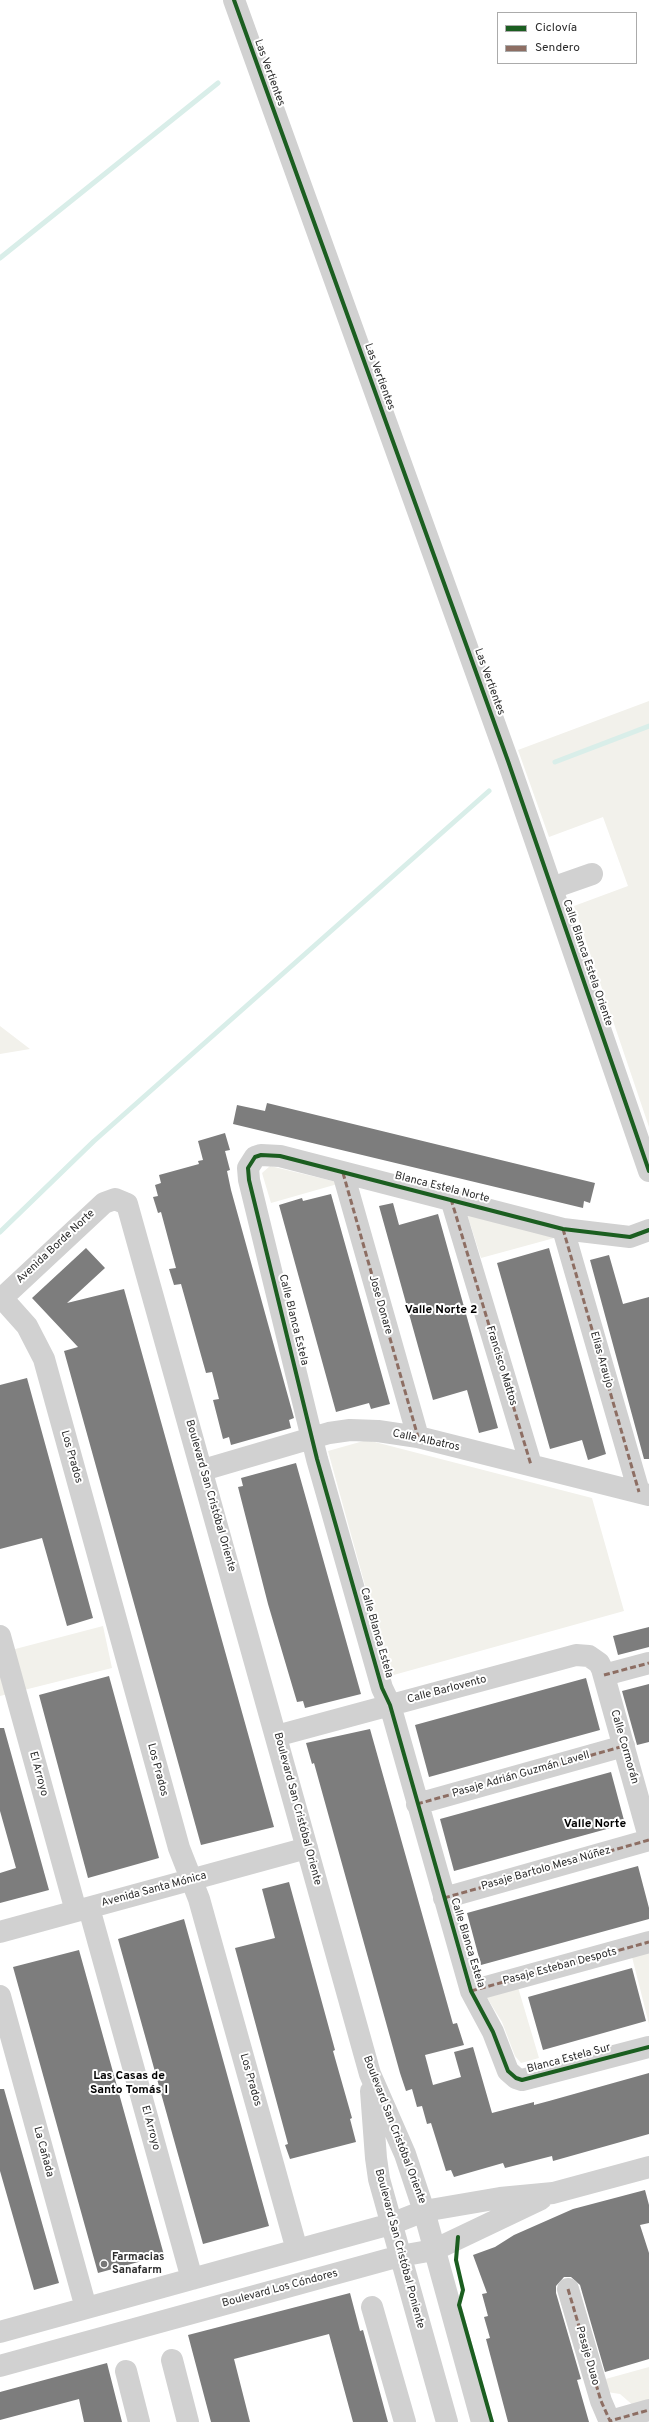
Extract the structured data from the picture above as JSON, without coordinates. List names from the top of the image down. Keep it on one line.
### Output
{"streets":{"street":["Las Vertientes","Calle Blanca Estela Oriente","Blanca Estela Norte","Avenida Borde Norte","Jose Donare","Calle Blanca Estela","Elias Araujo","Francisco Mattos","Calle Albatros","Los Prados","Boulevard San Cristóbal Oriente","Calle Barlovento","Calle Cormorán","El Arroyo","Pasaje Adrián Guzmán Lavell","Pasaje Bartolo Mesa Núñez","Avenida Santa Mónica","Pasaje Esteban Despots","Blanca Estela Sur","La Cañada","Boulevard San Cristóbal Poniente","Boulevard Los Cóndores","Pasaje Duao"]},"crossings":[["Las Vertientes","Calle Blanca Estela Oriente"],["Blanca Estela Norte","Jose Donare"],["Blanca Estela Norte","Calle Blanca Estela"],["Blanca Estela Norte","Elias Araujo"],["Blanca Estela Norte","Francisco Mattos"],["Avenida Borde Norte","Los Prados"],["Avenida Borde Norte","Boulevard San Cristóbal Oriente"],["Jose Donare","Calle Albatros"],["Calle Blanca Estela","Calle Albatros"],["Calle Blanca Estela","Calle Barlovento"],["Calle Blanca Estela","Pasaje Adrián Guzmán Lavell"],["Calle Blanca Estela","Pasaje Bartolo Mesa Núñez"],["Calle Blanca Estela","Pasaje Esteban Despots"],["Calle Blanca Estela","Blanca Estela Sur"],["Elias Araujo","Calle Albatros"],["Francisco Mattos","Calle Albatros"],["Calle Albatros","Boulevard San Cristóbal Oriente"],["Los Prados","Avenida Santa Mónica"],["Los Prados","Boulevard Los Cóndores"],["Boulevard San Cristóbal Oriente","Calle Barlovento"],["Boulevard San Cristóbal Oriente","Avenida Santa Mónica"],["Boulevard San Cristóbal Oriente","Boulevard San Cristóbal Poniente"],["Boulevard San Cristóbal Oriente","Boulevard Los Cóndores"],["Calle Barlovento","Calle Cormorán"],["Calle Cormorán","Pasaje Adrián Guzmán Lavell"],["Calle Cormorán","Pasaje Bartolo Mesa Núñez"],["El Arroyo","Avenida Santa Mónica"],["El Arroyo","Boulevard Los Cóndores"],["La Cañada","Boulevard Los Cóndores"],["Boulevard San Cristóbal Poniente","Boulevard Los Cóndores"]],"districts":["Valle Norte 2","Valle Norte","Las Casas de Santo Tomás I"],"places":["Farmacias Sanafarm"],"legend":["Ciclovía","Sendero"]}
